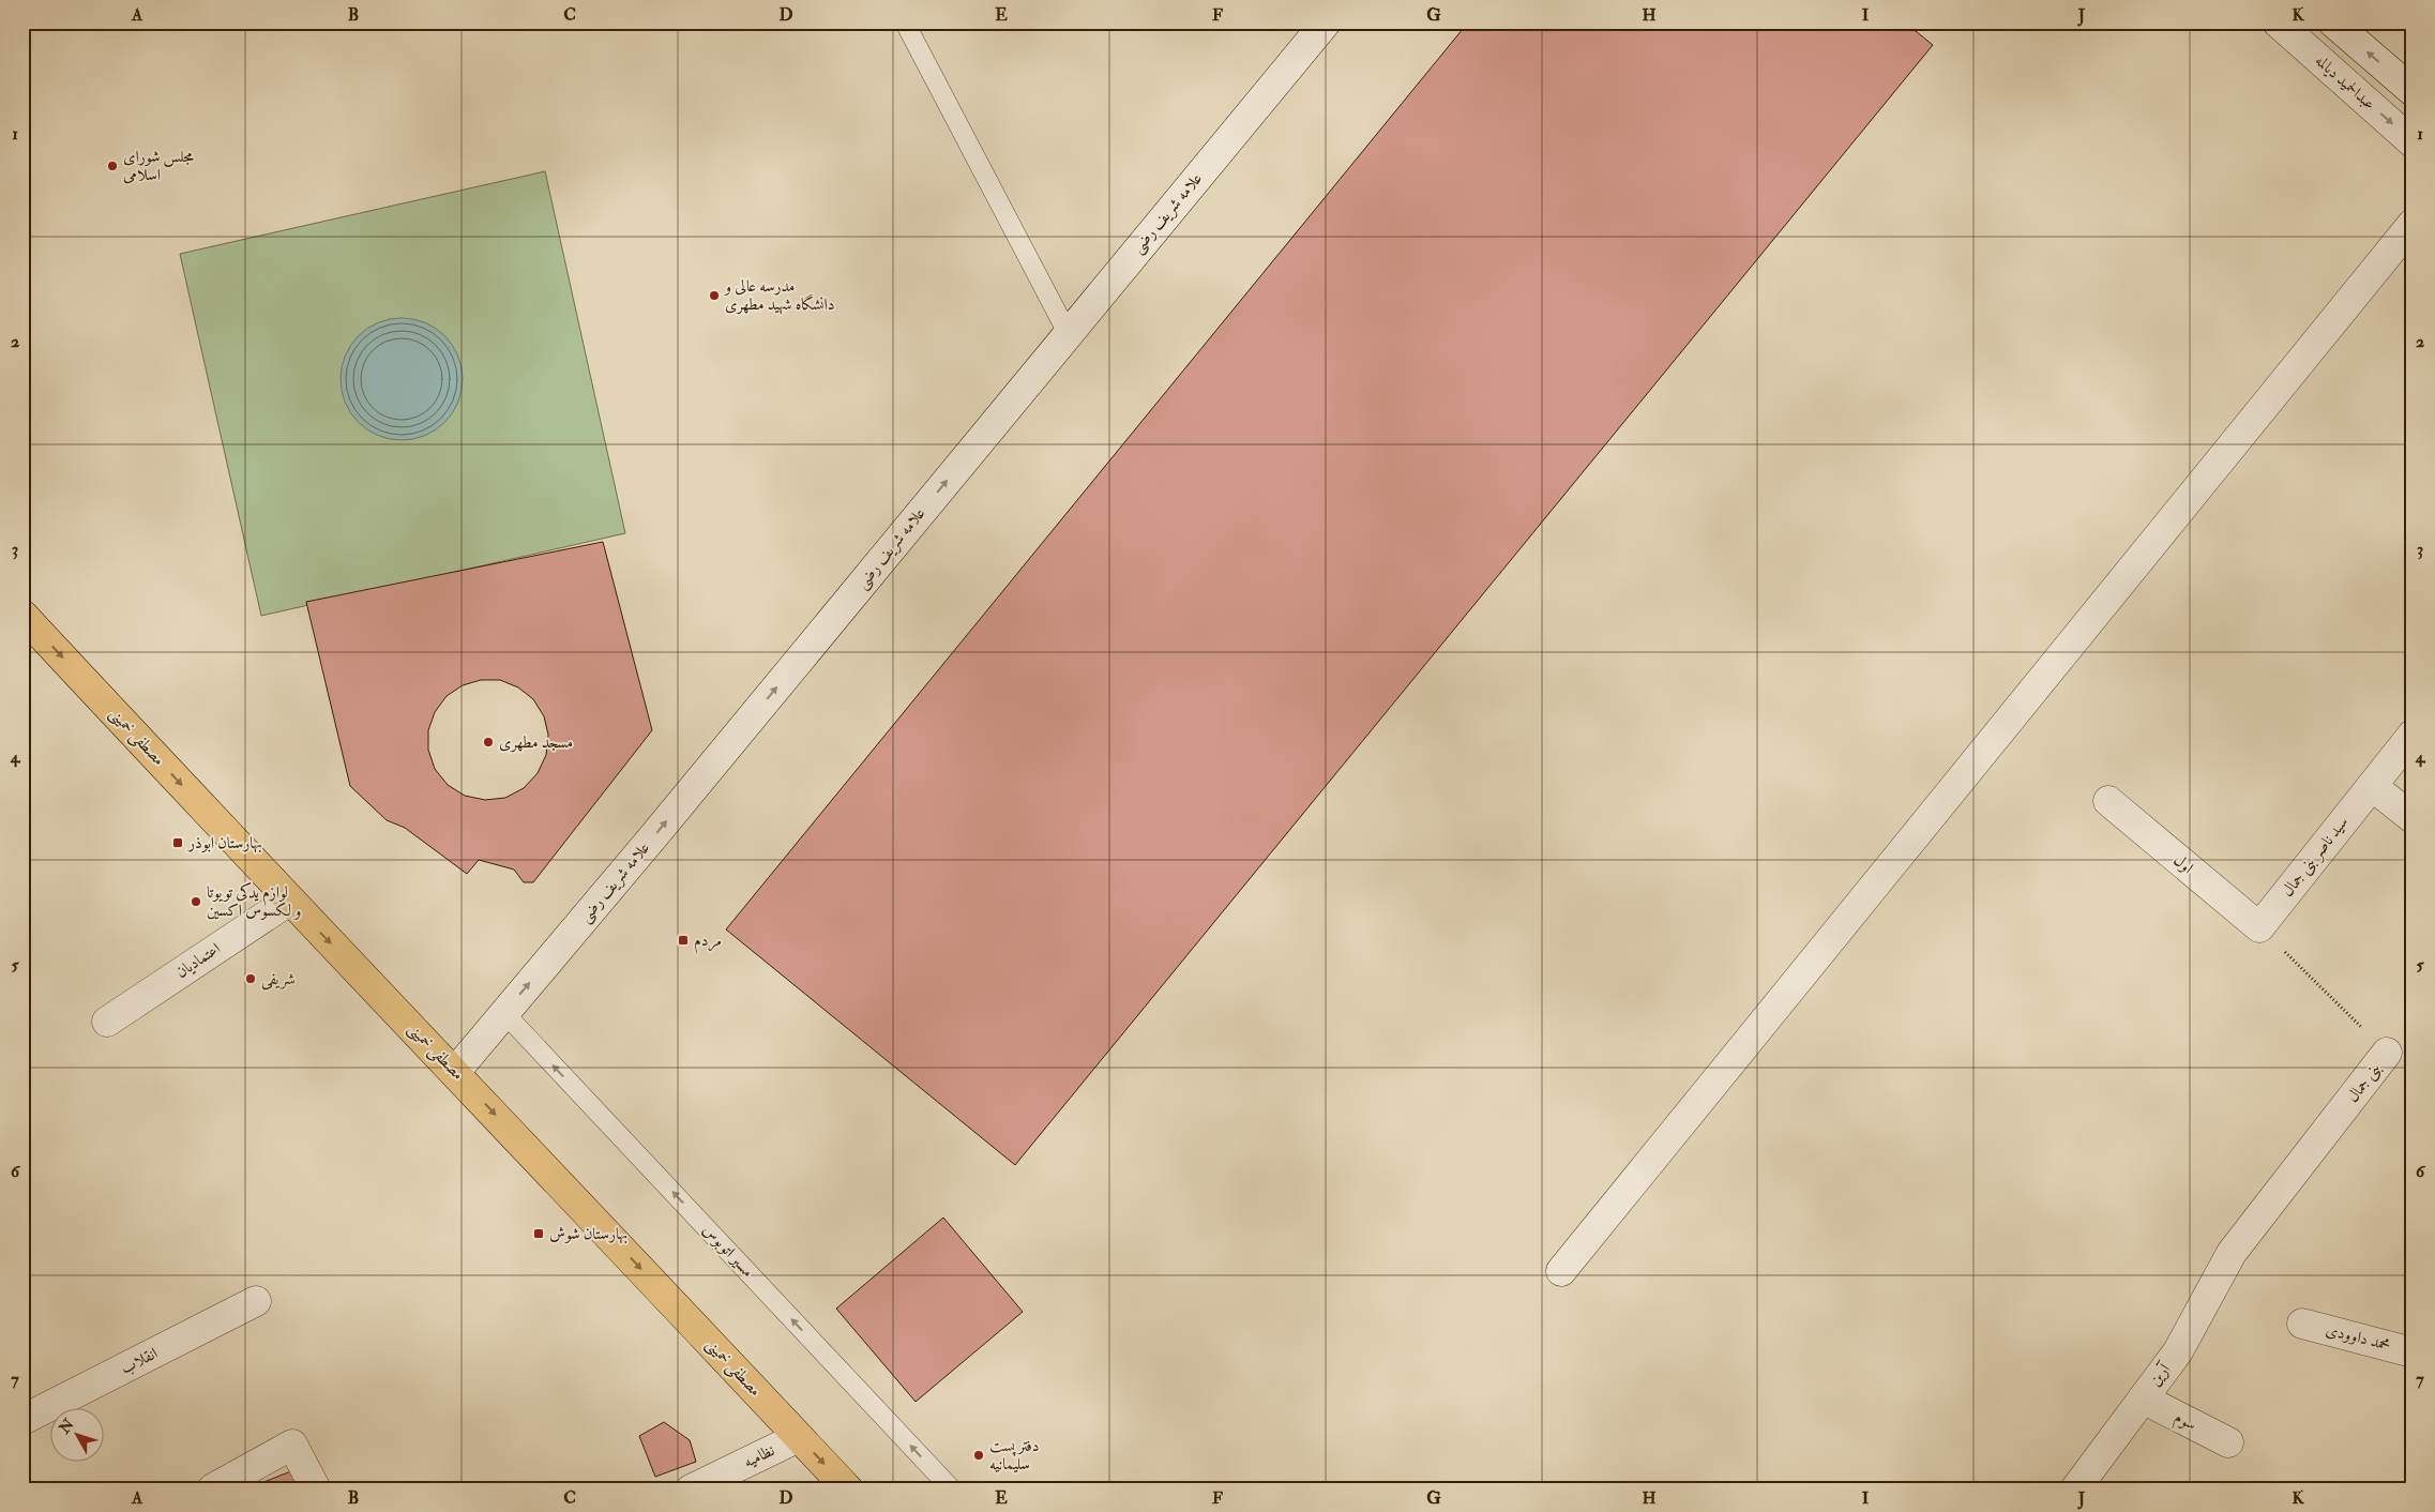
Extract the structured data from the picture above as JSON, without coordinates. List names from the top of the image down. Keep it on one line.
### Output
{"streets":{"main road":["مصطفی خمینی"],"street":["عبدالحمید دیالمه","علامه شریف رضی","سید ناصر بنی جمال","اول","اعتمادیان","بنی جمال","محمد داوودی","انقلاب","آرین","سوم","نظامیه"],"lane":["مسیر اتوبوس"]},"crossings":[["علامه شریف رضی","مصطفی خمینی"],["علامه شریف رضی","مسیر اتوبوس"],["مصطفی خمینی","اعتمادیان"],["مصطفی خمینی","نظامیه"],["سید ناصر بنی جمال","اول"],["سید ناصر بنی جمال","بنی جمال"],["اول","بنی جمال"],["بنی جمال","آرین"],["آرین","سوم"]],"one_way":["علامه شریف رضی","مصطفی خمینی","مسیر اتوبوس"],"places":{"other":["مجلس شورای اسلامی","مدرسه عالی و دانشگاه شهید مطهری","مسجد مطهری","لوازم یدکی تویوتا و لکسوس اکسین","شریفی","دفتر پست سلیمانیه"],"transit":["بهارستان ابوذر","مردم","بهارستان شوش"]},"north":"top left","grid":{"columns":["A","B","C","D","E","F","G","H","I","J","K"],"rows":["1","2","3","4","5","6","7"]}}
